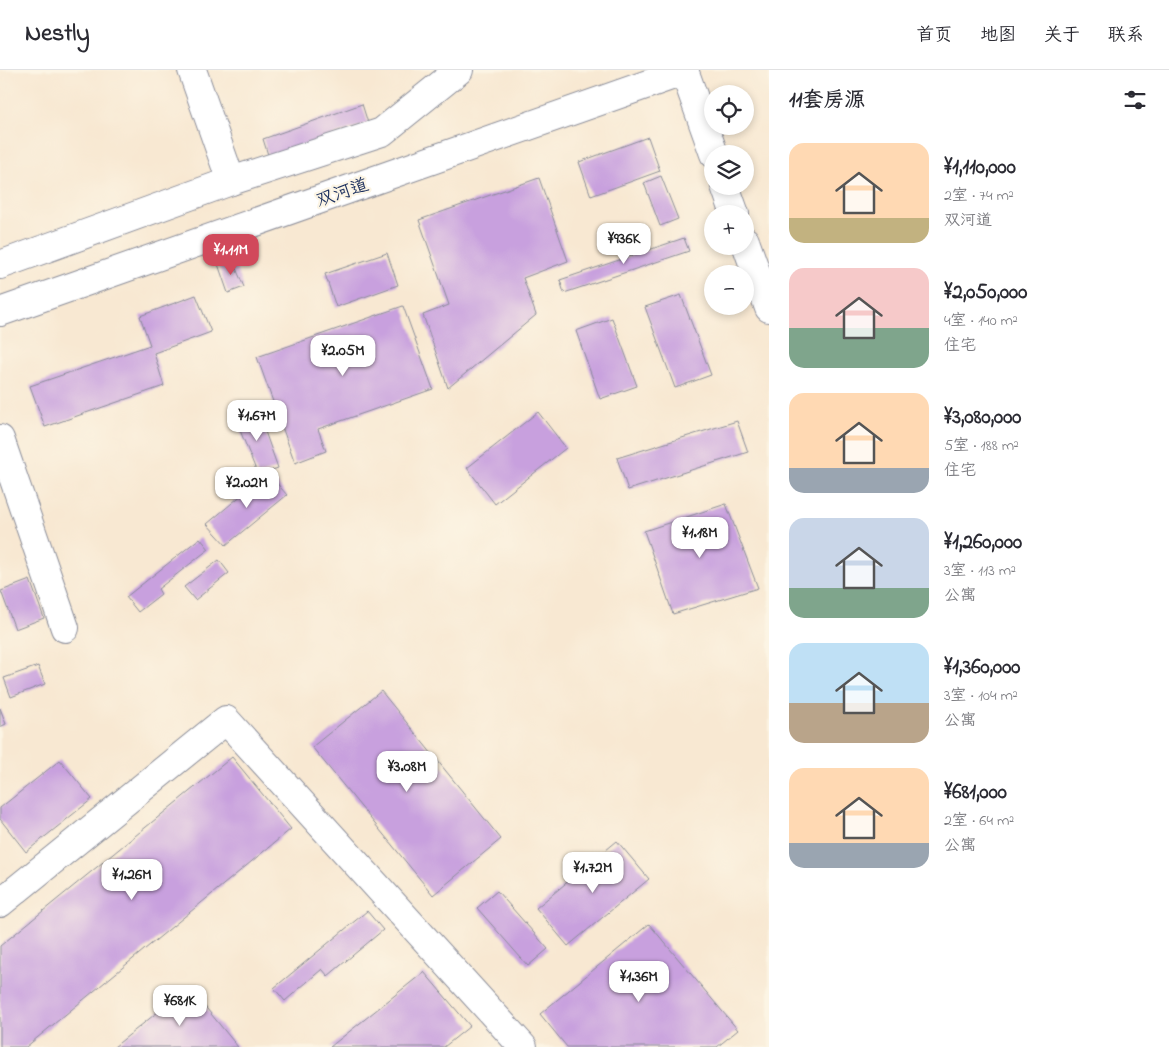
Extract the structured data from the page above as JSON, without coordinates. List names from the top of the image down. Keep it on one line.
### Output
{"streets":{"street":["双河道"]},"page":{"header":"Nestly","nav":["首页","地图","关于","联系"],"heading":"11套房源","map_buttons":["+","−"],"list":[{"name":"¥1,110,000","note":"2室 · 74 m² · 双河道"},{"name":"¥2,050,000","note":"4室 · 140 m² · 住宅"},{"name":"¥3,080,000","note":"5室 · 188 m² · 住宅"},{"name":"¥1,260,000","note":"3室 · 113 m² · 公寓"},{"name":"¥1,360,000","note":"3室 · 104 m² · 公寓"},{"name":"¥681,000","note":"2室 · 64 m² · 公寓"}],"price":["¥936K","¥1.11M","¥2.05M","¥1.67M","¥2.02M","¥1.18M","¥3.08M","¥1.72M","¥1.26M","¥1.36M","¥681K"]}}
